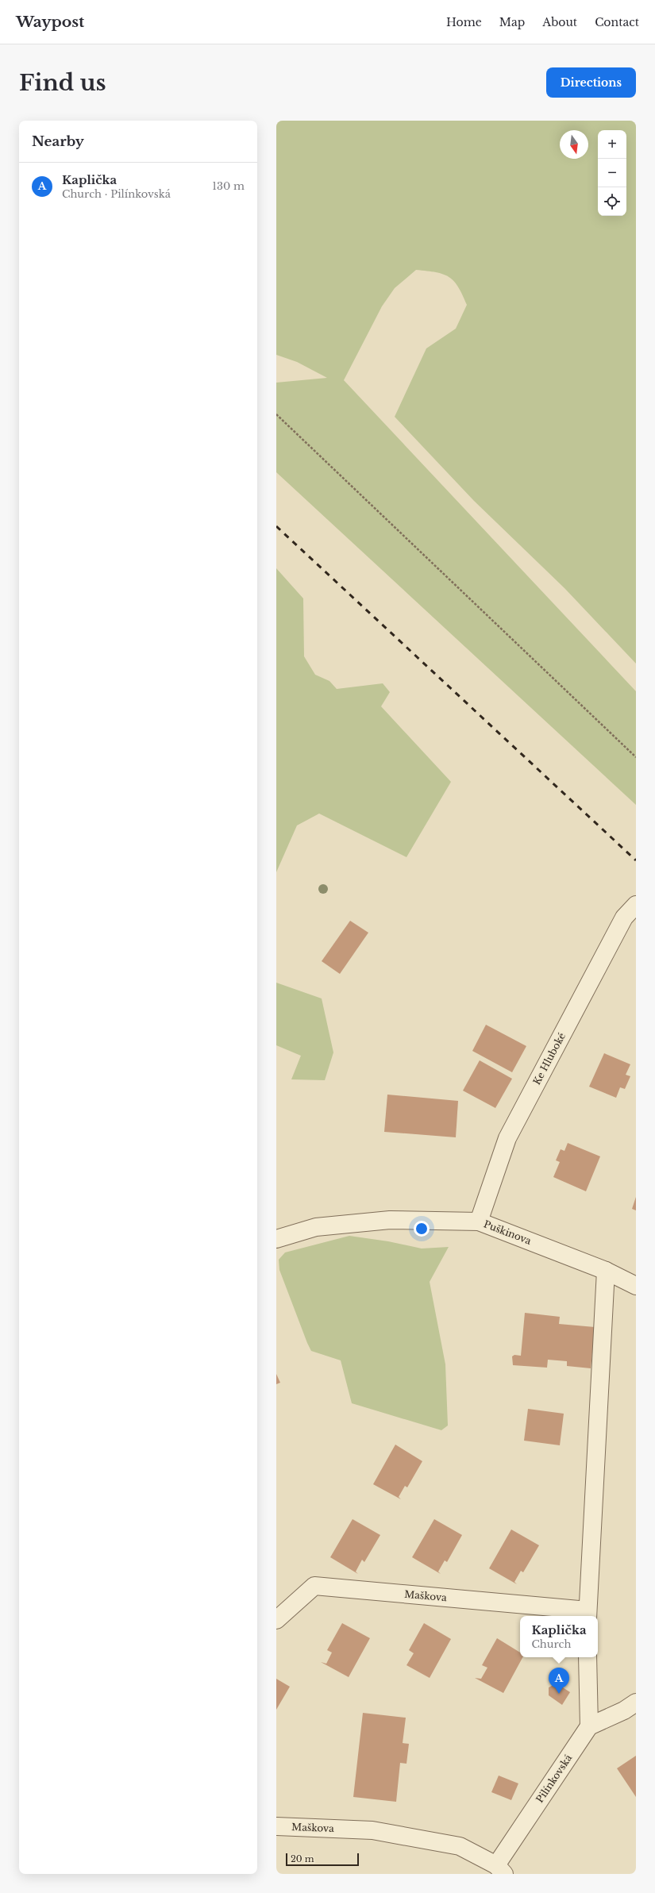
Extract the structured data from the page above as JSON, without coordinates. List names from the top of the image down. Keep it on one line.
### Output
{"streets":{"street":["Ke Hluboké","Puškinova","Maškova","Pilínkovská"]},"crossings":[["Ke Hluboké","Puškinova"],["Maškova","Pilínkovská"]],"scale_bar":"20 m","north":"bottom","page":{"header":"Waypost","nav":["Home","Map","About","Contact"],"buttons":"Directions","title":"Find us","heading":"Nearby","map_buttons":["+","−"],"list":[{"mark":"A","name":"Kaplička","note":"Church · Pilínkovská","value":"130 m"}],"popup":["Kaplička","Church"],"pins":"A","scale":"20 m"}}
